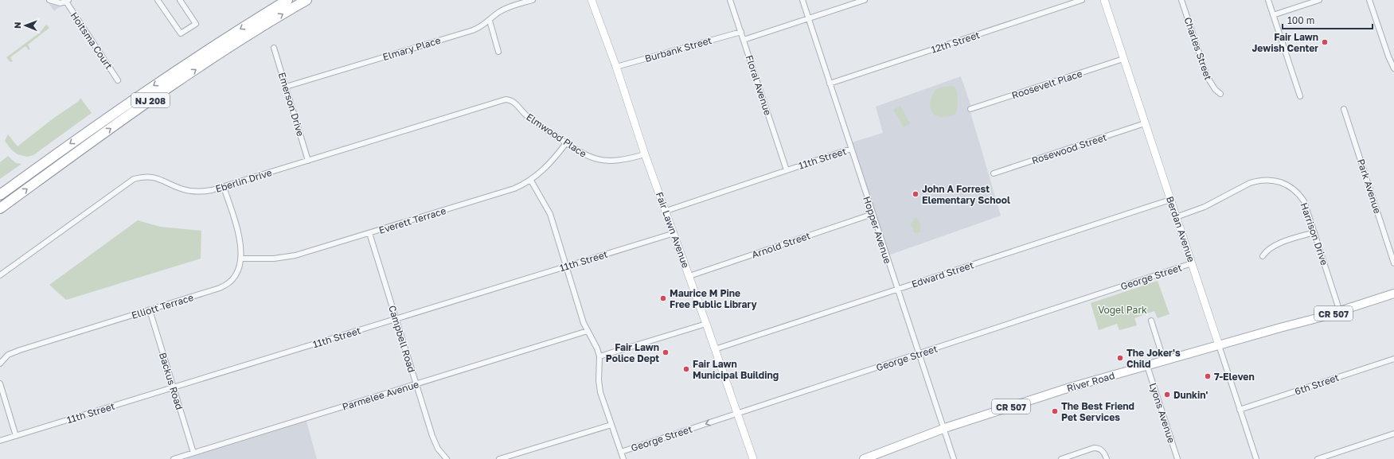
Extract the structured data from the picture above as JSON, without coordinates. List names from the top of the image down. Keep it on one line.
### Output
{"streets":{"highway":["NJ 208"],"main road":["Berdan Avenue","Fair Lawn Avenue","CR 507","River Road"],"street":["Hoitsma Court","12th Street","Elmary Place","Charles Street","Burbank Street","Roosevelt Place","Floral Avenue","Emerson Drive","Elmwood Place","Rosewood Street","11th Street","Eberlin Drive","Park Avenue","Everett Terrace","Hopper Avenue","Harrison Drive","Arnold Street","Edward Street","George Street","Elliott Terrace","Campbell Road","Backus Road","6th Street","Parmelee Avenue","Lyons Avenue"]},"crossings":[["12th Street","Hopper Avenue"],["Elmary Place","Emerson Drive"],["Burbank Street","Floral Avenue"],["Burbank Street","Fair Lawn Avenue"],["Roosevelt Place","Berdan Avenue"],["Floral Avenue","11th Street"],["Emerson Drive","Eberlin Drive"],["Elmwood Place","Eberlin Drive"],["Elmwood Place","Everett Terrace"],["Elmwood Place","Fair Lawn Avenue"],["Rosewood Street","Berdan Avenue"],["11th Street","Fair Lawn Avenue"],["11th Street","Hopper Avenue"],["11th Street","Campbell Road"],["11th Street","Backus Road"],["Eberlin Drive","Elliott Terrace"],["Everett Terrace","Elliott Terrace"],["Everett Terrace","Campbell Road"],["Berdan Avenue","Harrison Drive"],["Berdan Avenue","Edward Street"],["Berdan Avenue","George Street"],["Berdan Avenue","River Road"],["Berdan Avenue","6th Street"],["Fair Lawn Avenue","Arnold Street"],["Fair Lawn Avenue","Edward Street"],["Fair Lawn Avenue","George Street"],["Hopper Avenue","Arnold Street"],["Hopper Avenue","Edward Street"],["Hopper Avenue","George Street"],["Hopper Avenue","River Road"],["Harrison Drive","River Road"],["Elliott Terrace","Backus Road"],["Campbell Road","Parmelee Avenue"],["Backus Road","Parmelee Avenue"],["River Road","Lyons Avenue"]],"parks":["Vogel Park"],"places":["Fair Lawn Jewish Center","John A Forrest Elementary School","Maurice M Pine Free Public Library","Fair Lawn Police Dept","The Joker's Child","Fair Lawn Municipal Building","7-Eleven","Dunkin'","The Best Friend Pet Services"],"scale_bar":"100 m","north":"left"}
